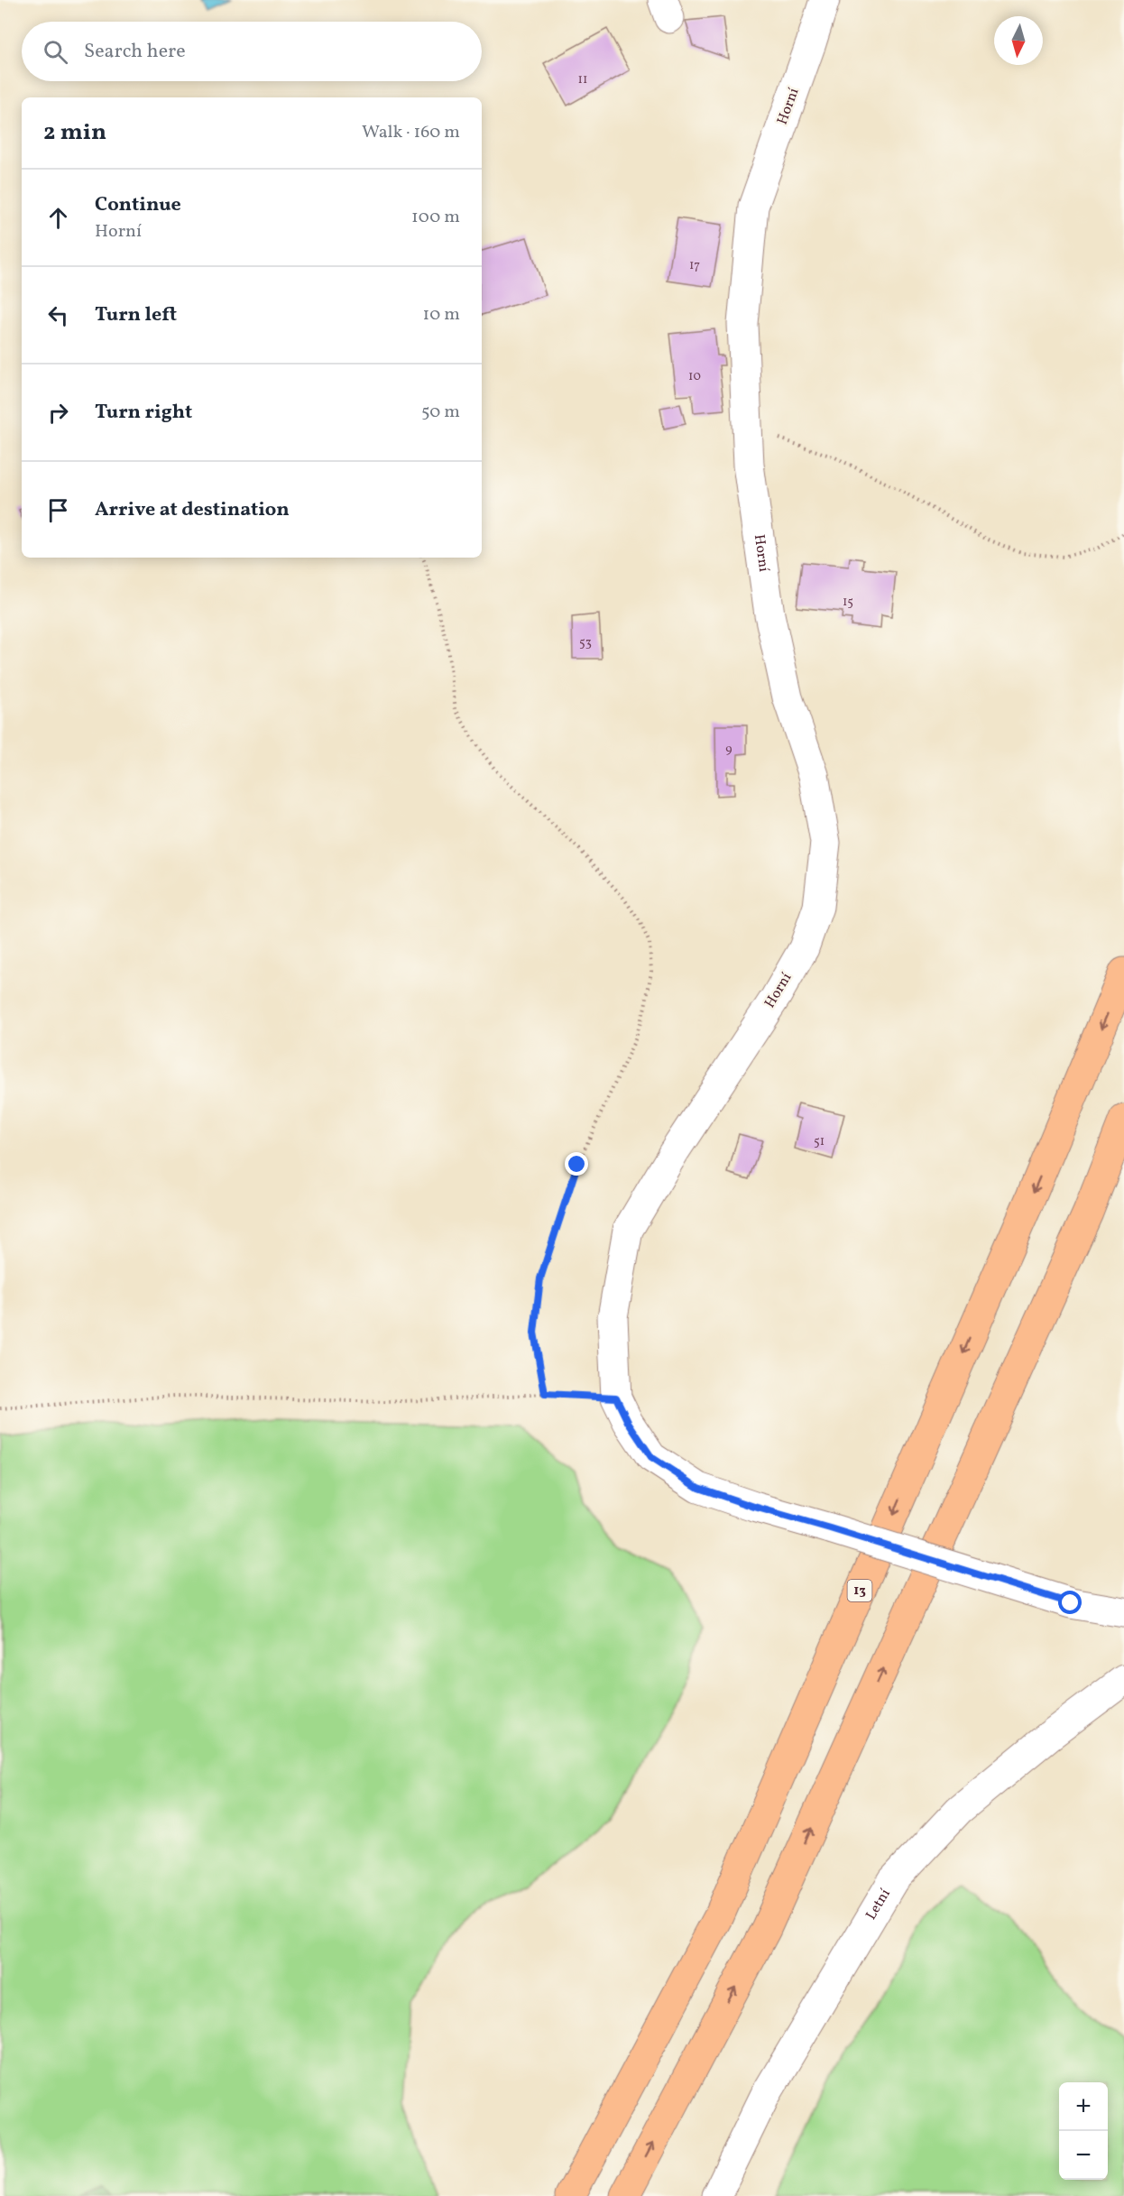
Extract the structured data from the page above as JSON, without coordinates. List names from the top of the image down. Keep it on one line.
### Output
{"streets":{"highway":["13"],"street":["Horní","Letní"]},"house_numbers":["11","17","10","15","53","9","51"],"north":"bottom","page":{"search":"Search here","heading":["2 min","Walk · 160 m"],"list":[["Continue","Horní","100 m"],["Turn left","10 m"],["Turn right","50 m"],"Arrive at destination"],"map_buttons":["+","−"]}}
